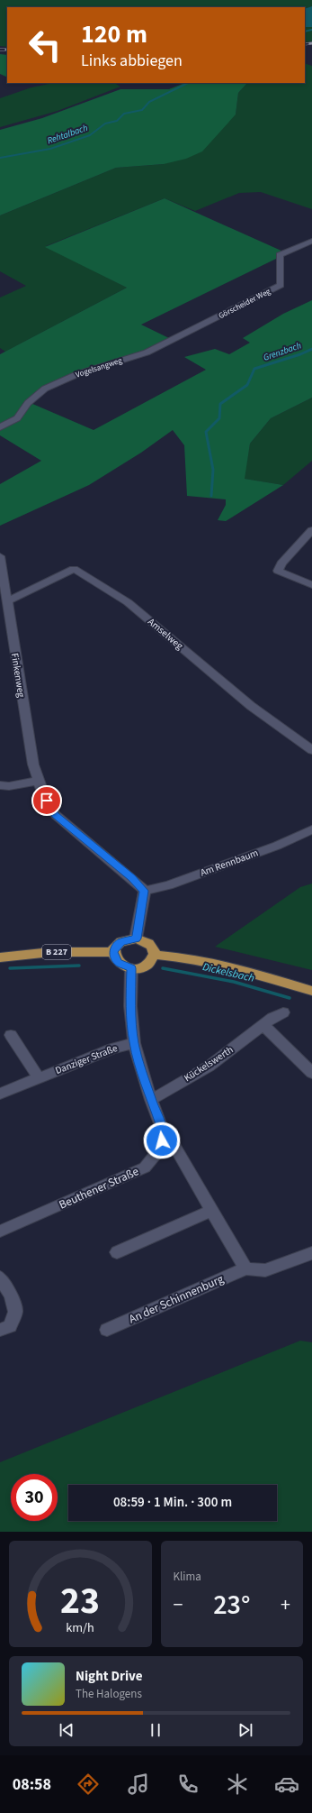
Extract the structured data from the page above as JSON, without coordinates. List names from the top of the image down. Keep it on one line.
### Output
{"streets":{"main road":["B 227"],"street":["Görscheider Weg","Vogelsangweg","Amselweg","Finkenweg","Am Rennbaum","Danziger Straße","Kückelswerth","Beuthener Straße","An der Schinnenburg"]},"crossings":[["Görscheider Weg","Vogelsangweg"],["Amselweg","Finkenweg"],["Finkenweg","Am Rennbaum"]],"water":["Rehtalbach","Grenzbach","Dickelsbach"],"page":{"turn":["120 m","Links abbiegen"],"limit":"30","trip":"08:59 · 1 Min. · 300 m","tile":"Klima","heat":["−","23°","+"],"song":["Night Drive","The Halogens"],"tabs":"08:58","gauge":["23","km/h"]}}
